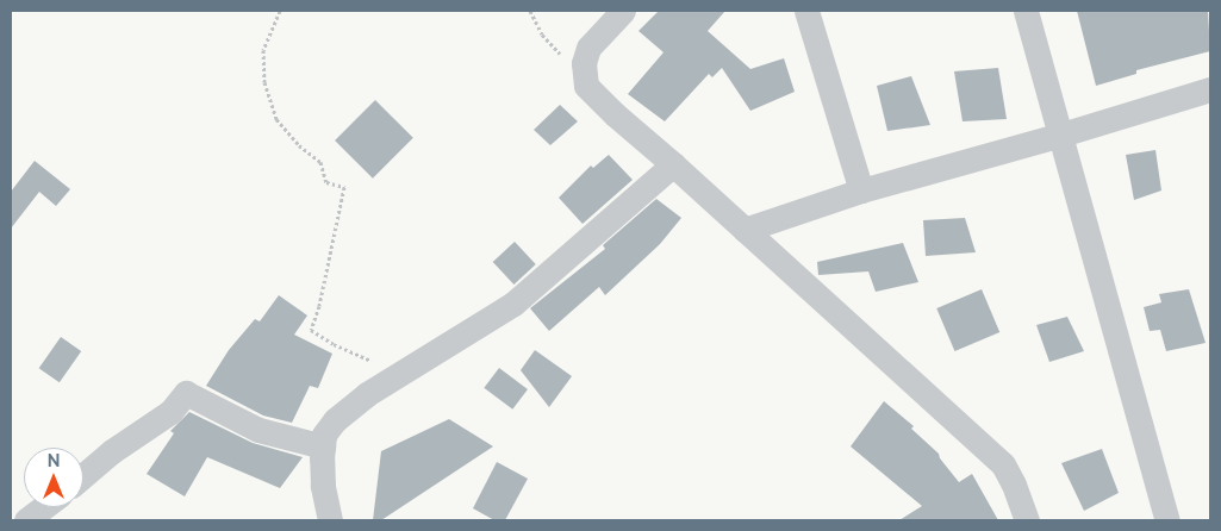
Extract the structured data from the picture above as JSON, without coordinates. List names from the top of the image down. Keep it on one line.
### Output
{"north":"top"}
